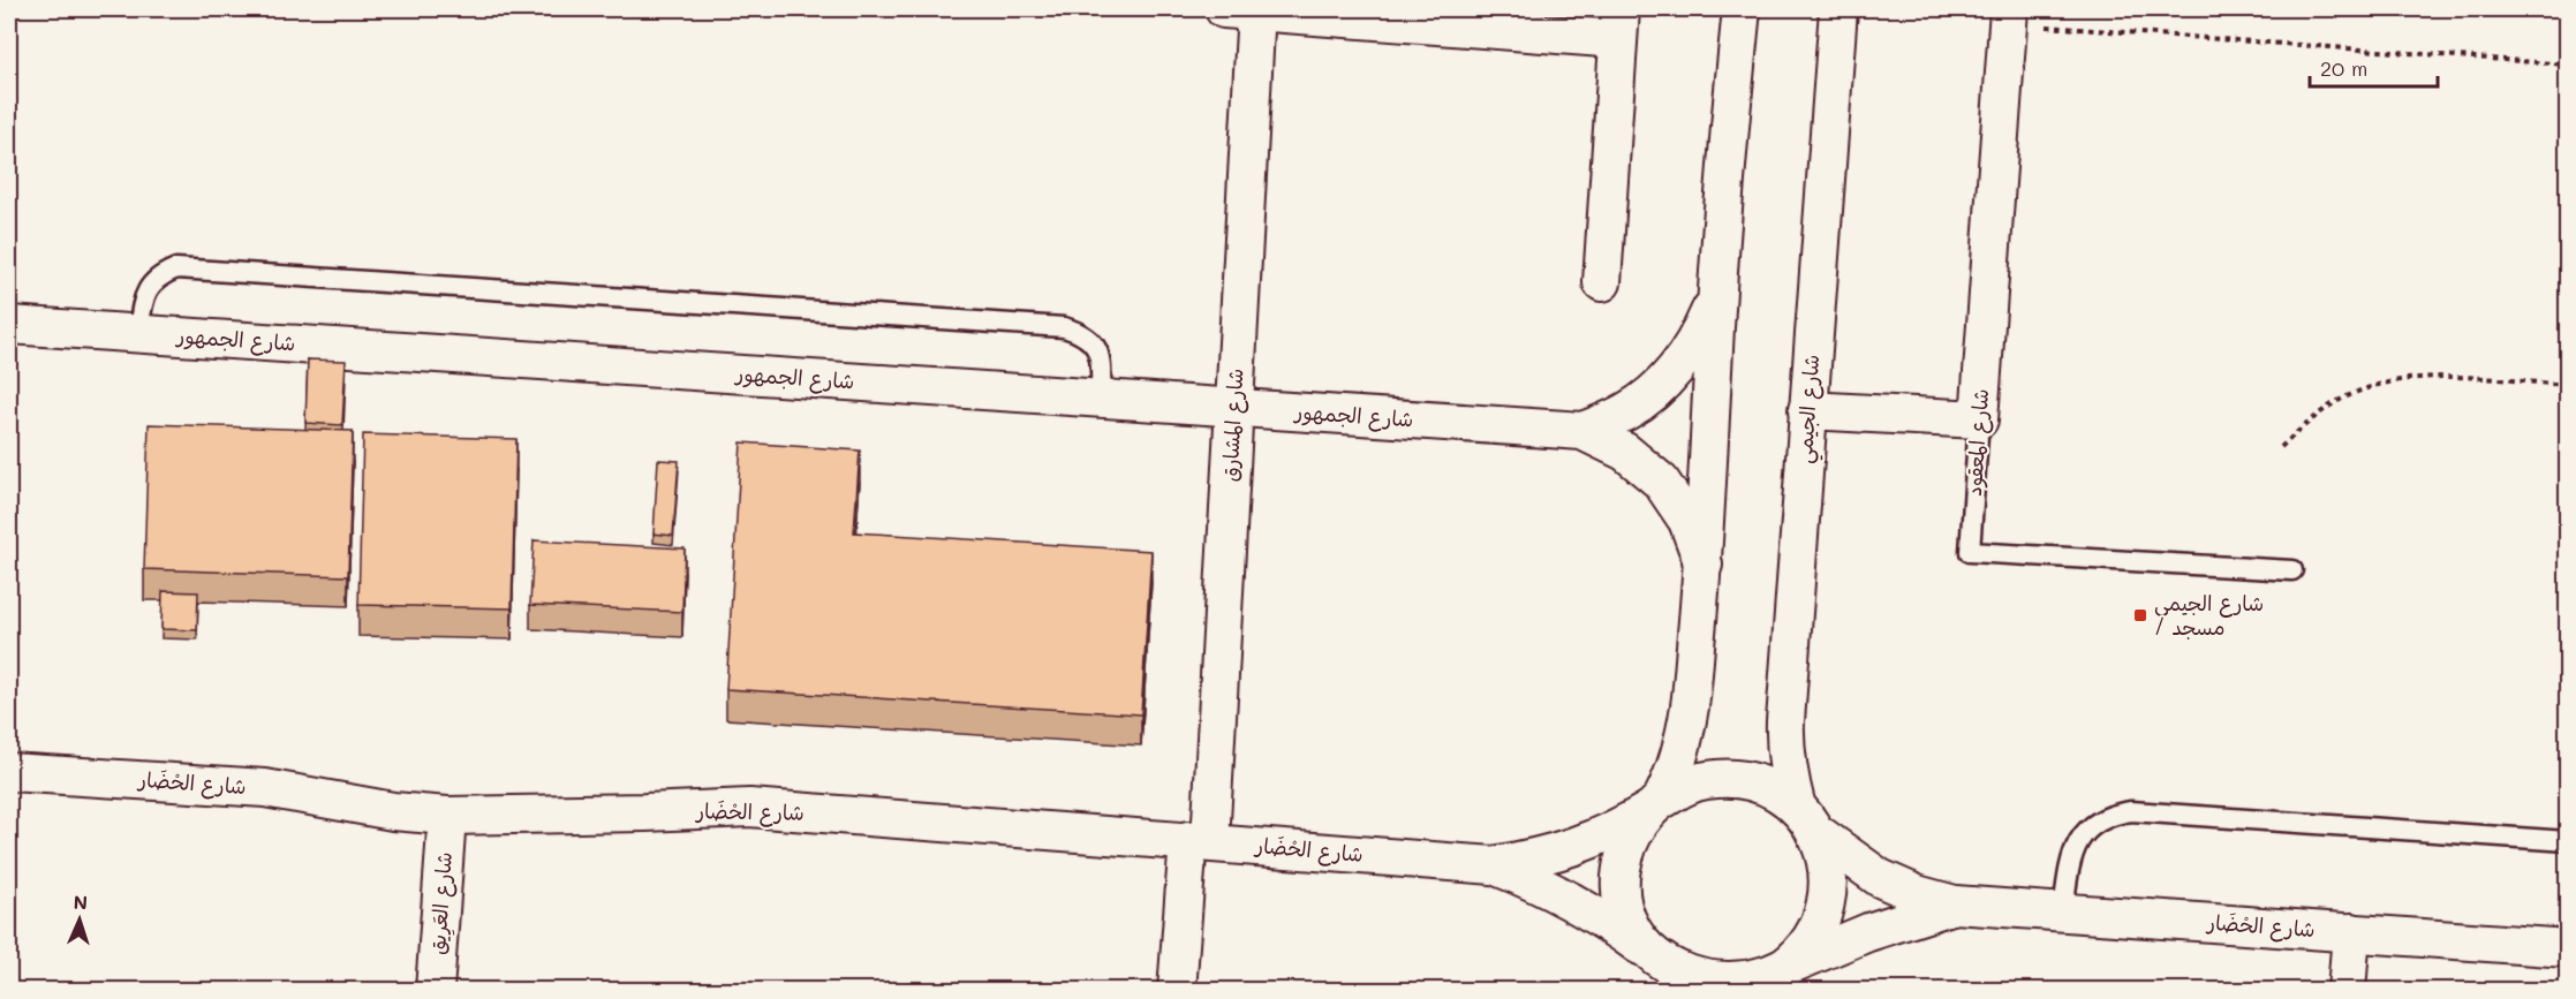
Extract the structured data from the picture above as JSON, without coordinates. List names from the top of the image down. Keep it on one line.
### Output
{"streets":{"street":["شارع الجمهور","شارع الجيمي","شارع المشارق","شارع المعقود","شارع الحْضَار","شارع العَرِيق"]},"crossings":[["شارع الجمهور","شارع المشارق"],["شارع الجيمي","شارع الحْضَار"],["شارع المشارق","شارع الحْضَار"],["شارع الحْضَار","شارع العَرِيق"]],"places":{"transit":["شارع الجيمي / مسجد"]},"scale_bar":"20 m","north":"top"}
